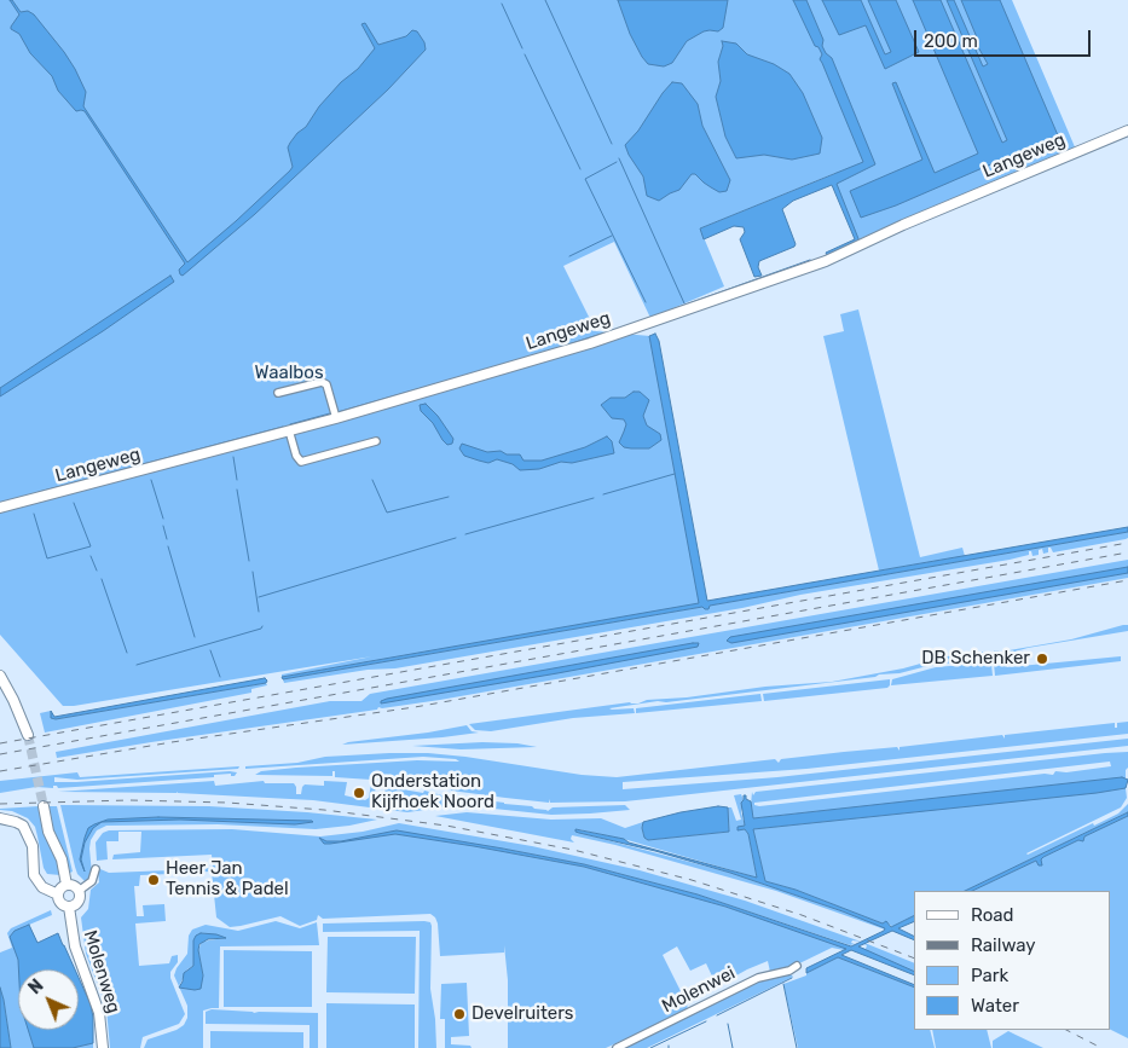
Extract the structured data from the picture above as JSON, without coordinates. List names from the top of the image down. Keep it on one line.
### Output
{"streets":{"main road":["Langeweg","Molenweg"],"street":["Molenwei"]},"parks":["Waalbos"],"places":["DB Schenker","Onderstation Kijfhoek Noord","Heer Jan Tennis & Padel","Develruiters"],"legend":["Road","Railway","Park","Water"],"scale_bar":"200 m","north":"top left"}
